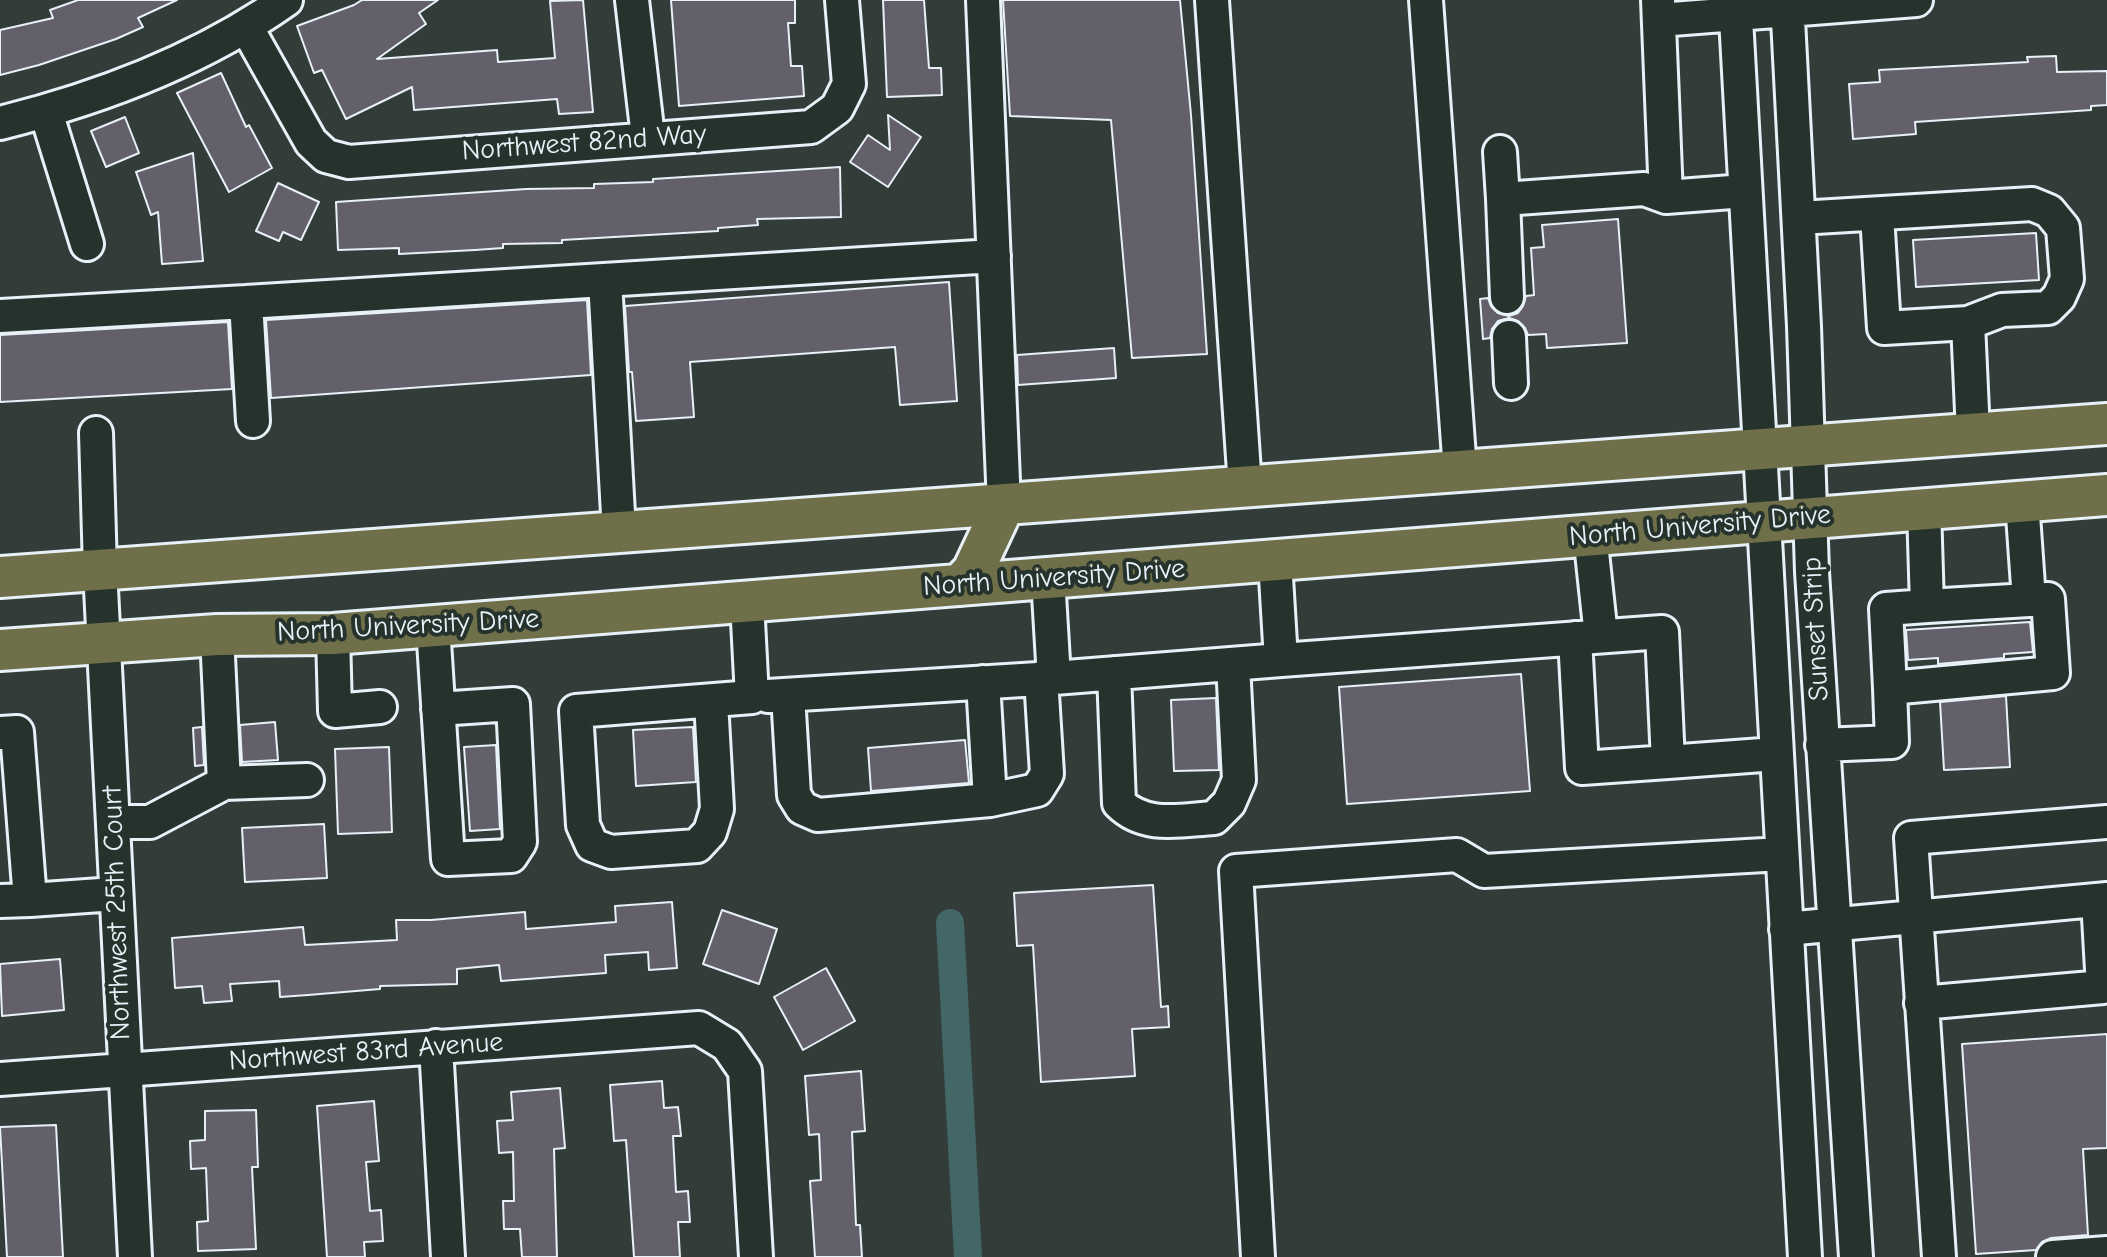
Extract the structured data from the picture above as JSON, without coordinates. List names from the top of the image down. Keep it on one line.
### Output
{"streets":{"main road":["North University Drive"],"street":["Northwest 82nd Way","Sunset Strip","Northwest 25th Court","Northwest 83rd Avenue"]},"crossings":[["North University Drive","Sunset Strip"],["North University Drive","Northwest 25th Court"],["Northwest 25th Court","Northwest 83rd Avenue"]]}
